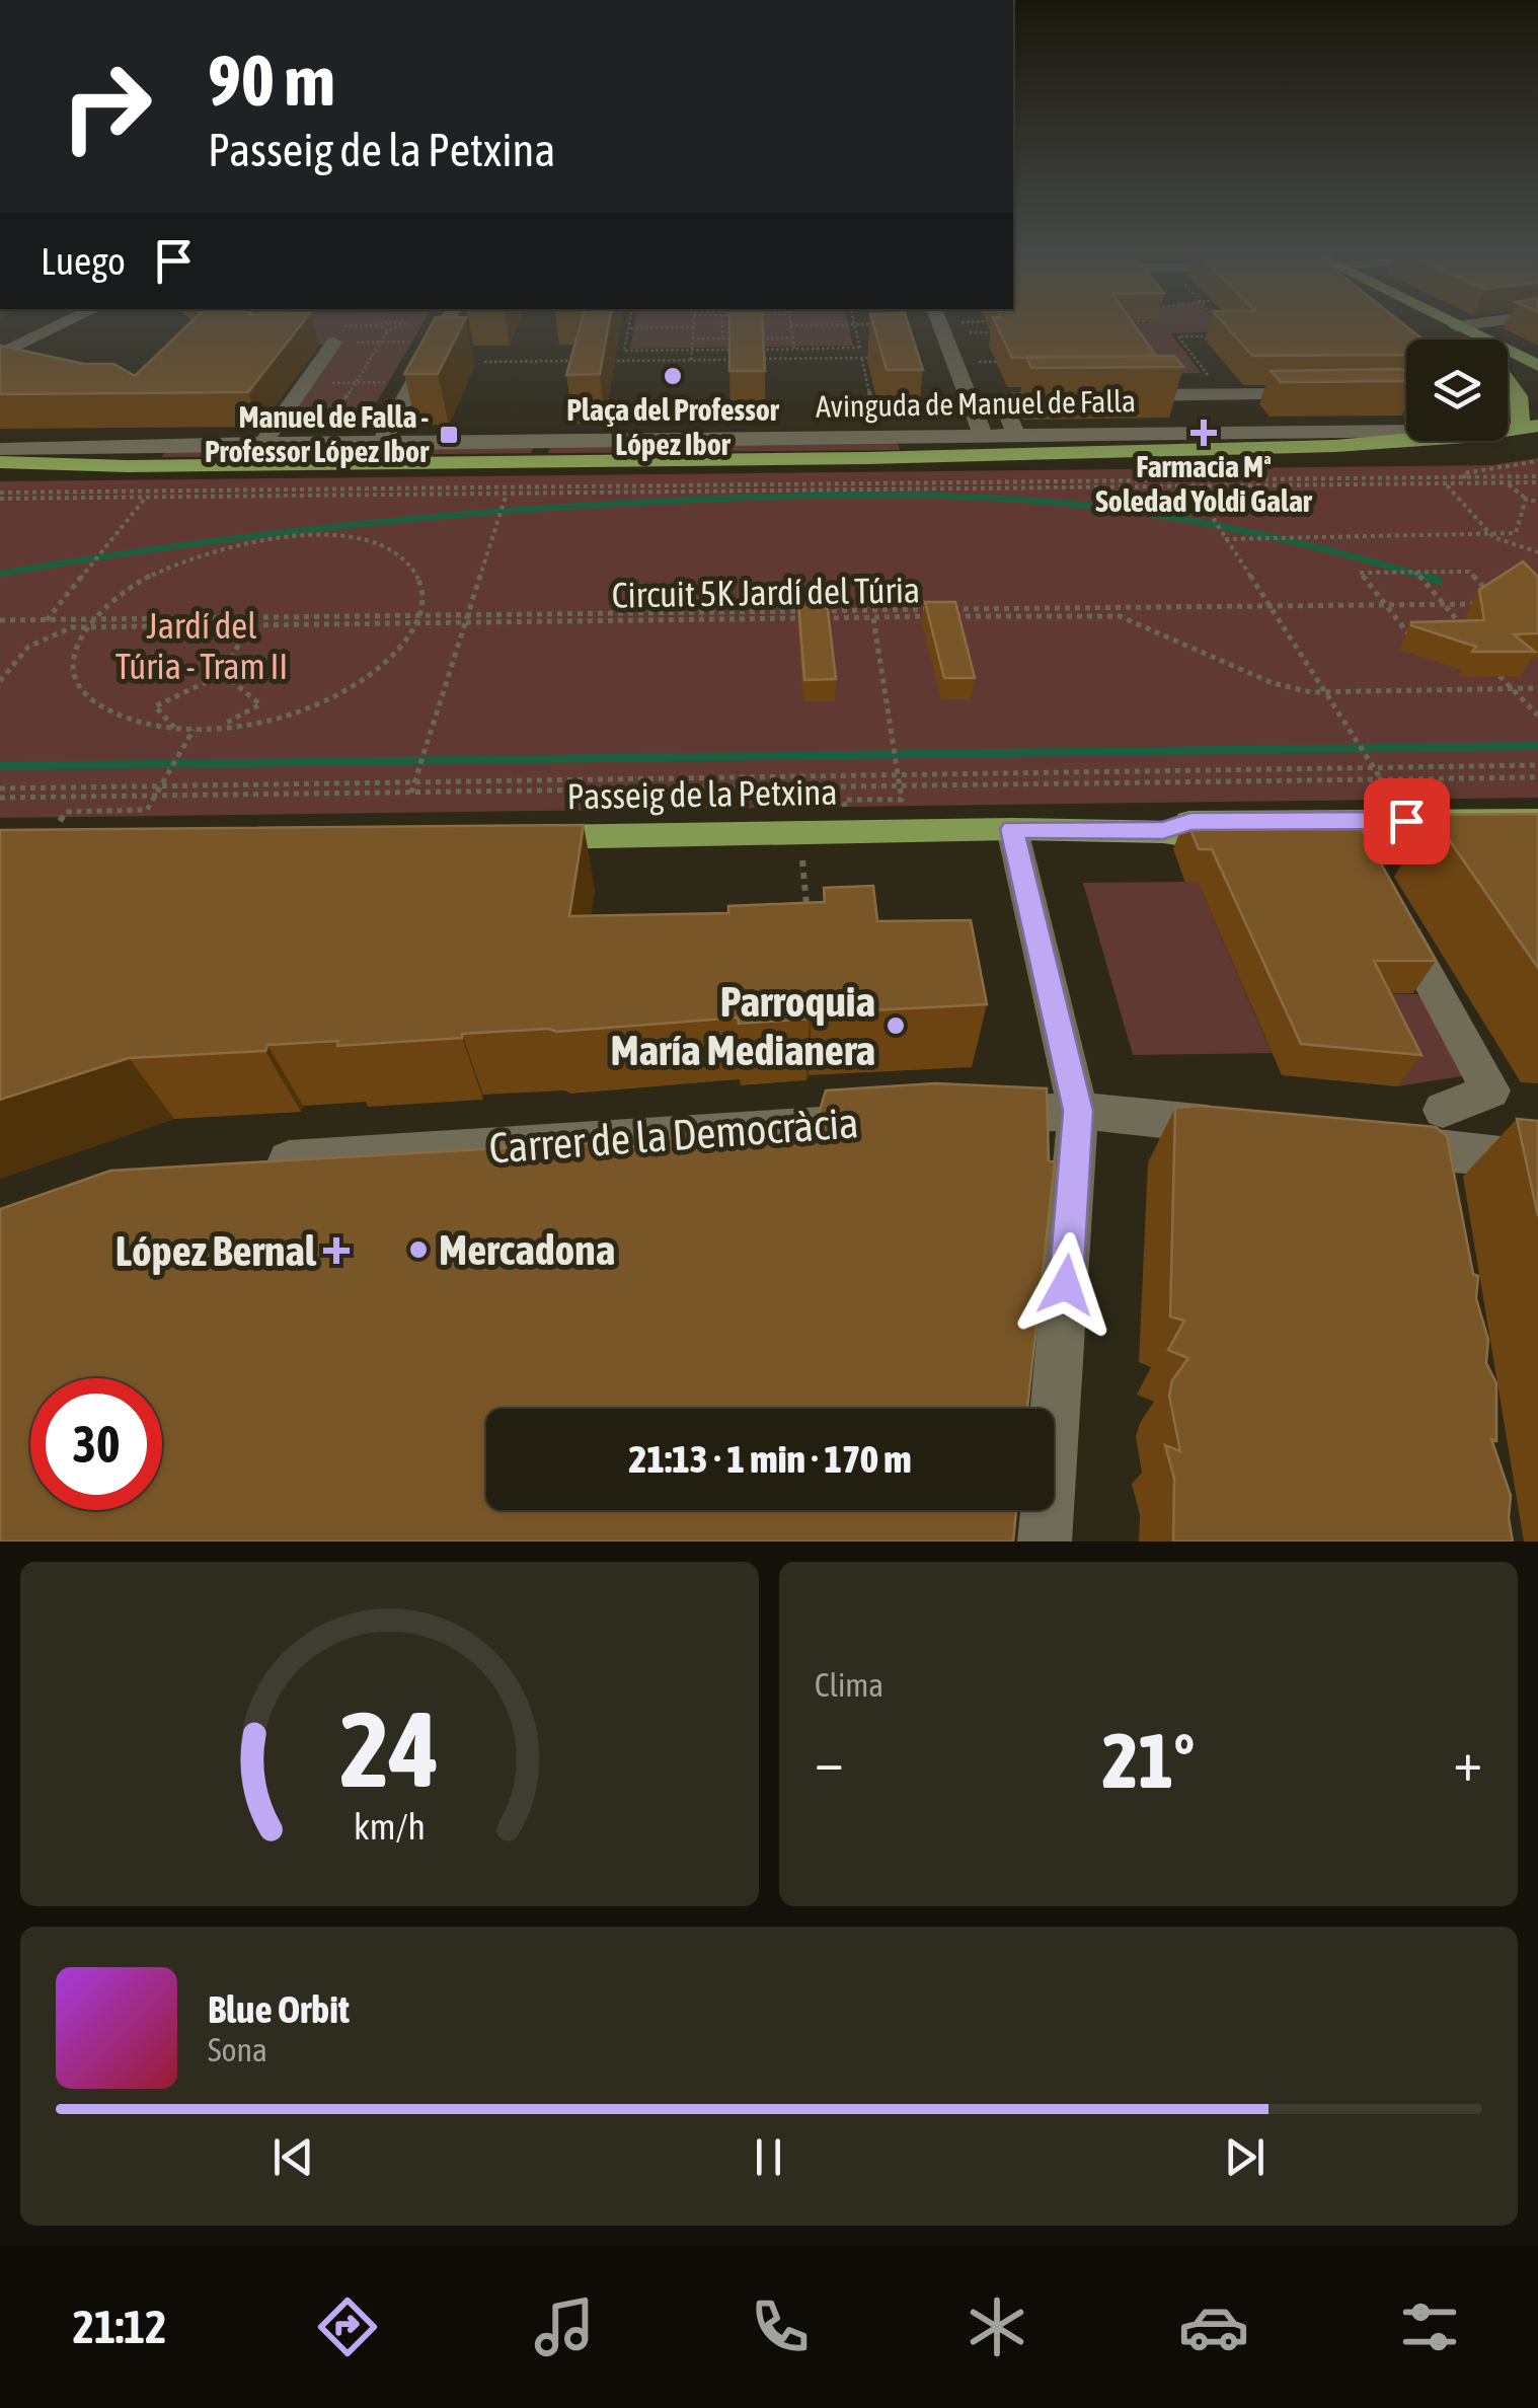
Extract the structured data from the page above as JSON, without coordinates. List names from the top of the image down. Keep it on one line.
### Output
{"streets":{"main road":["Avinguda de Manuel de Falla","Passeig de la Petxina"],"street":["Carrer de la Democràcia"],"path":["Circuit 5K Jardí del Túria"]},"parks":["Jardí del Túria - Tram II"],"places":{"other":["Plaça del Professor López Ibor","Parroquia María Medianera","Mercadona"],"health":["Farmacia Mª Soledad Yoldi Galar","López Bernal"],"transit":["Manuel de Falla - Professor López Ibor"]},"page":{"turn":["90 m","Passeig de la Petxina"],"then":"Luego","limit":"30","trip":"21:13 · 1 min · 170 m","tile":"Clima","heat":["−","21°","+"],"song":["Blue Orbit","Sona"],"tabs":"21:12","gauge":["24","km/h"]}}
